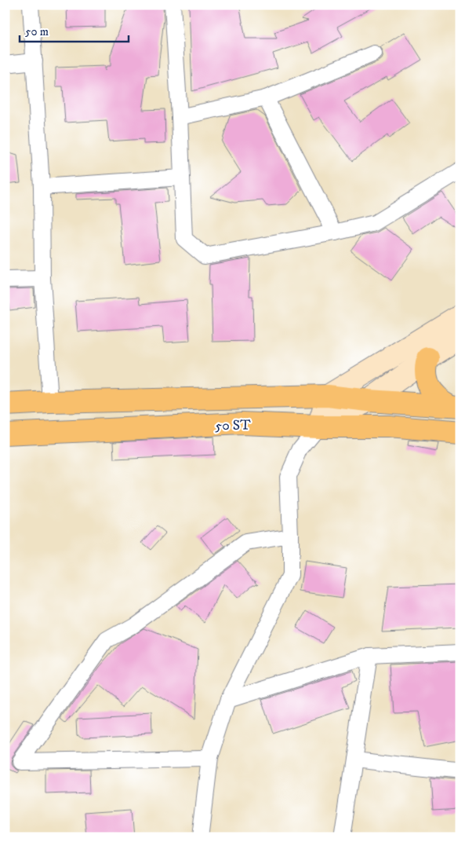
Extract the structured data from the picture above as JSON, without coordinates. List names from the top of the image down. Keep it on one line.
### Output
{"streets":{"main road":["50 ST"]},"scale_bar":"50 m"}
